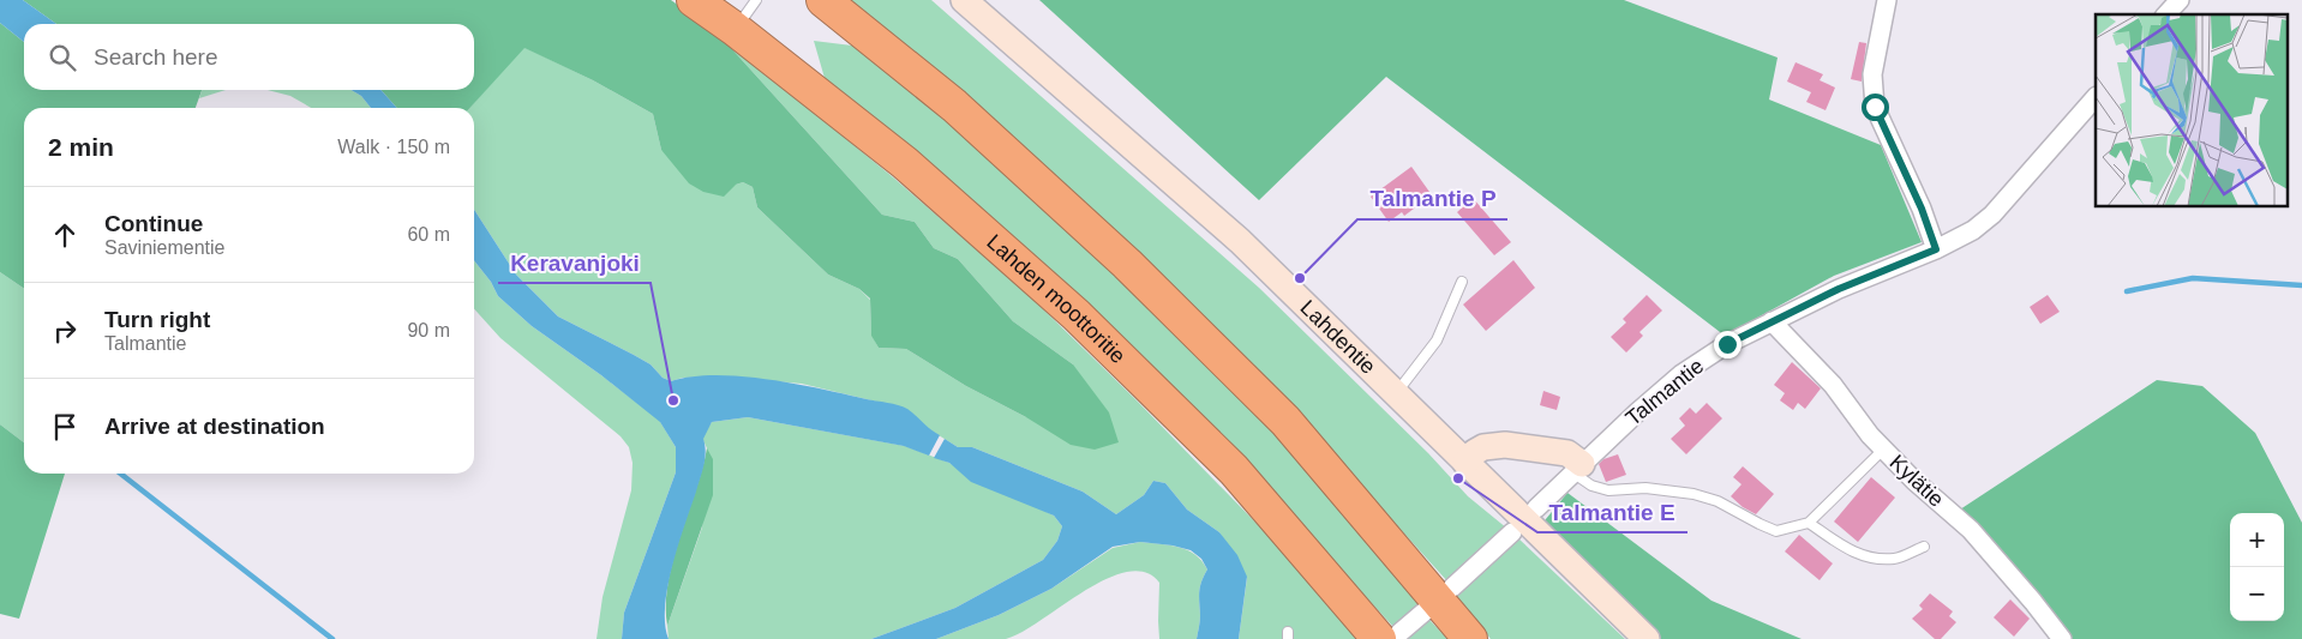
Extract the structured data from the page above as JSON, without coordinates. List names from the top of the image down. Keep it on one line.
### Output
{"streets":{"highway":["Lahden moottoritie"],"main road":["Lahdentie"],"street":["Talmantie","Kylätie"]},"crossings":[["Talmantie","Kylätie"]],"places":["Talmantie P","Keravanjoki","Talmantie E"],"page":{"search":"Search here","heading":["2 min","Walk · 150 m"],"list":[["Continue","Saviniementie","60 m"],["Turn right","Talmantie","90 m"],"Arrive at destination"],"map_buttons":["+","−"]}}
